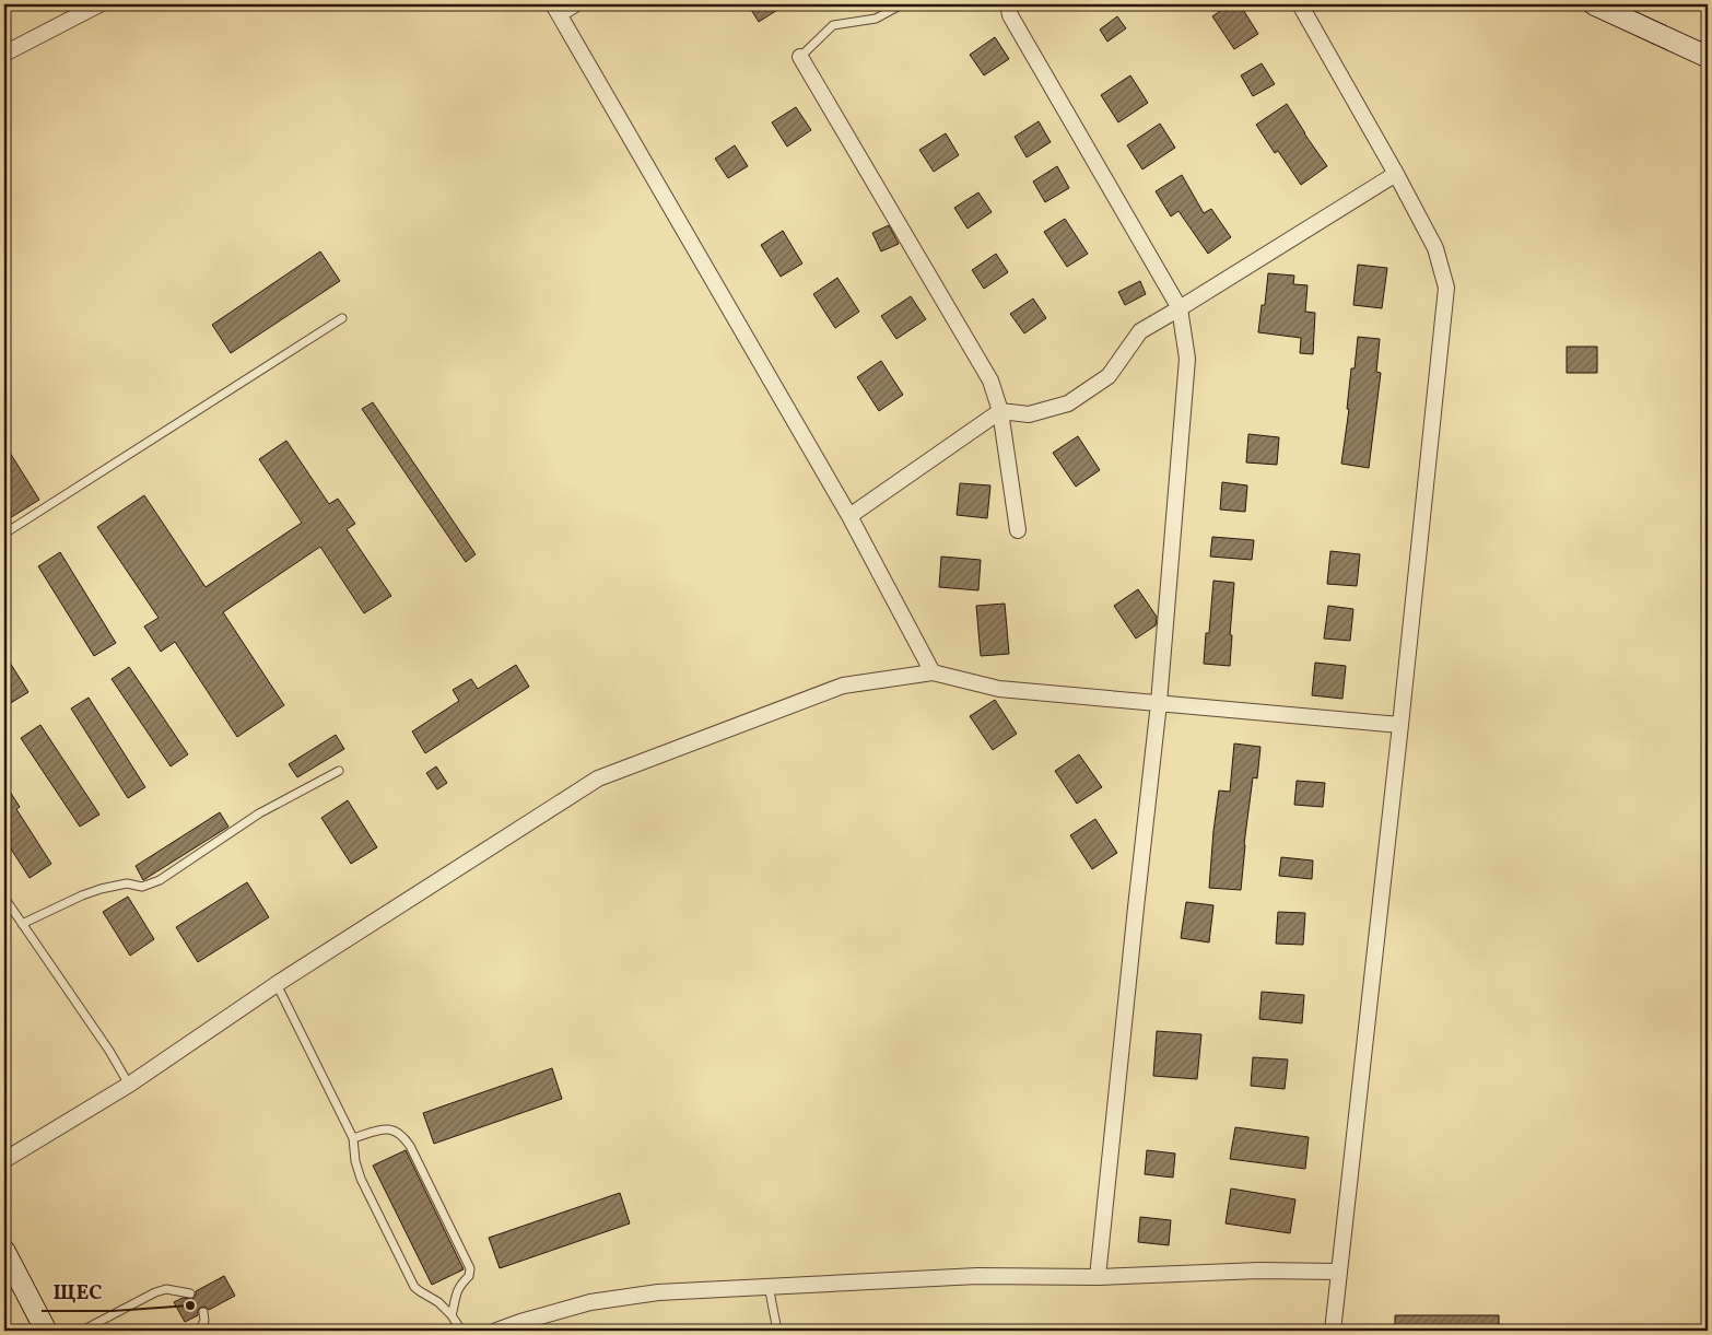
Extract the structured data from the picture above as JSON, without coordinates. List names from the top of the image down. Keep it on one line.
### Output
{"places":["ЩЕС"]}
